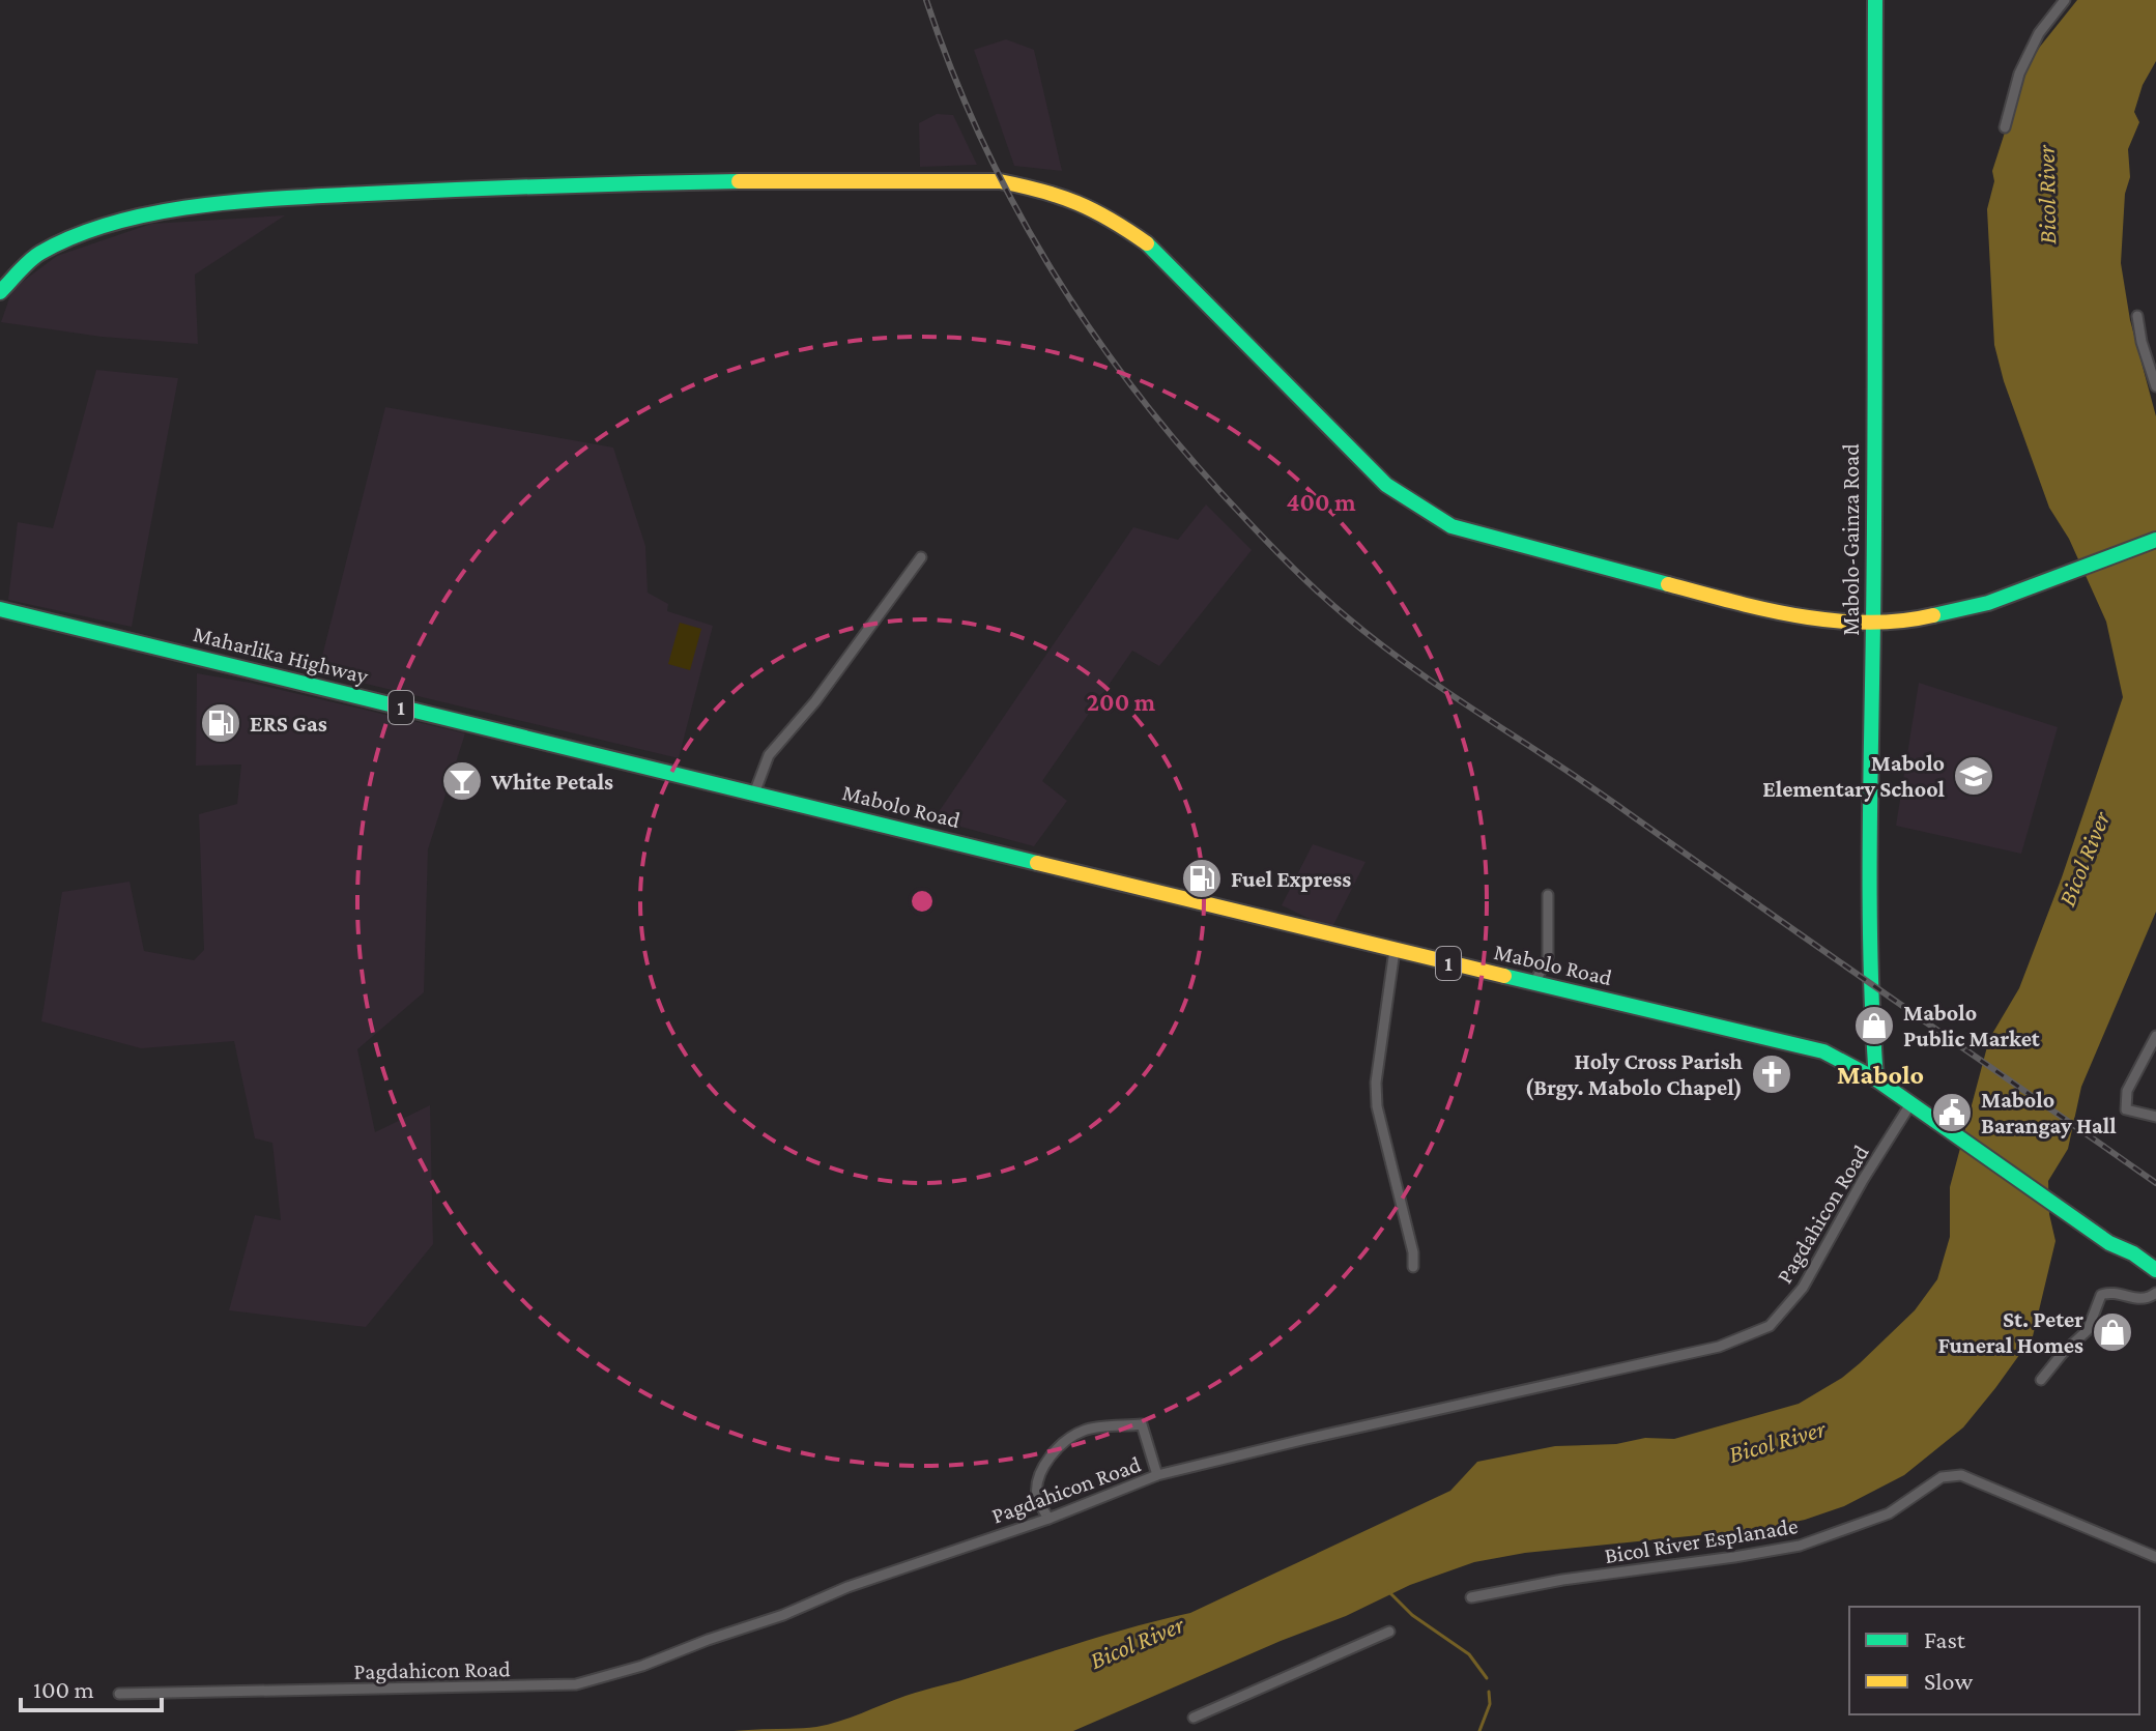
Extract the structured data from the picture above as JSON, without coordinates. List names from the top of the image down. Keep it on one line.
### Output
{"streets":{"main road":["Mabolo-Gainza Road","Maharlika Highway","1","Mabolo Road"],"street":["Pagdahicon Road","Bicol River Esplanade"]},"crossings":[["Mabolo-Gainza Road","Mabolo Road"],["Maharlika Highway","Mabolo Road"],["Mabolo Road","Pagdahicon Road"]],"districts":["Mabolo"],"water":["Bicol River"],"places":{"fuel station":["ERS Gas","Fuel Express"],"school or university":["Mabolo Elementary School"],"bar":["White Petals"],"shop":["Mabolo Public Market","St. Peter Funeral Homes"],"church":["Holy Cross Parish (Brgy. Mabolo Chapel)"],"public building":["Mabolo Barangay Hall"]},"legend":["Fast","Slow"],"scale_bar":"100 m","rings":["400 m","200 m"]}
